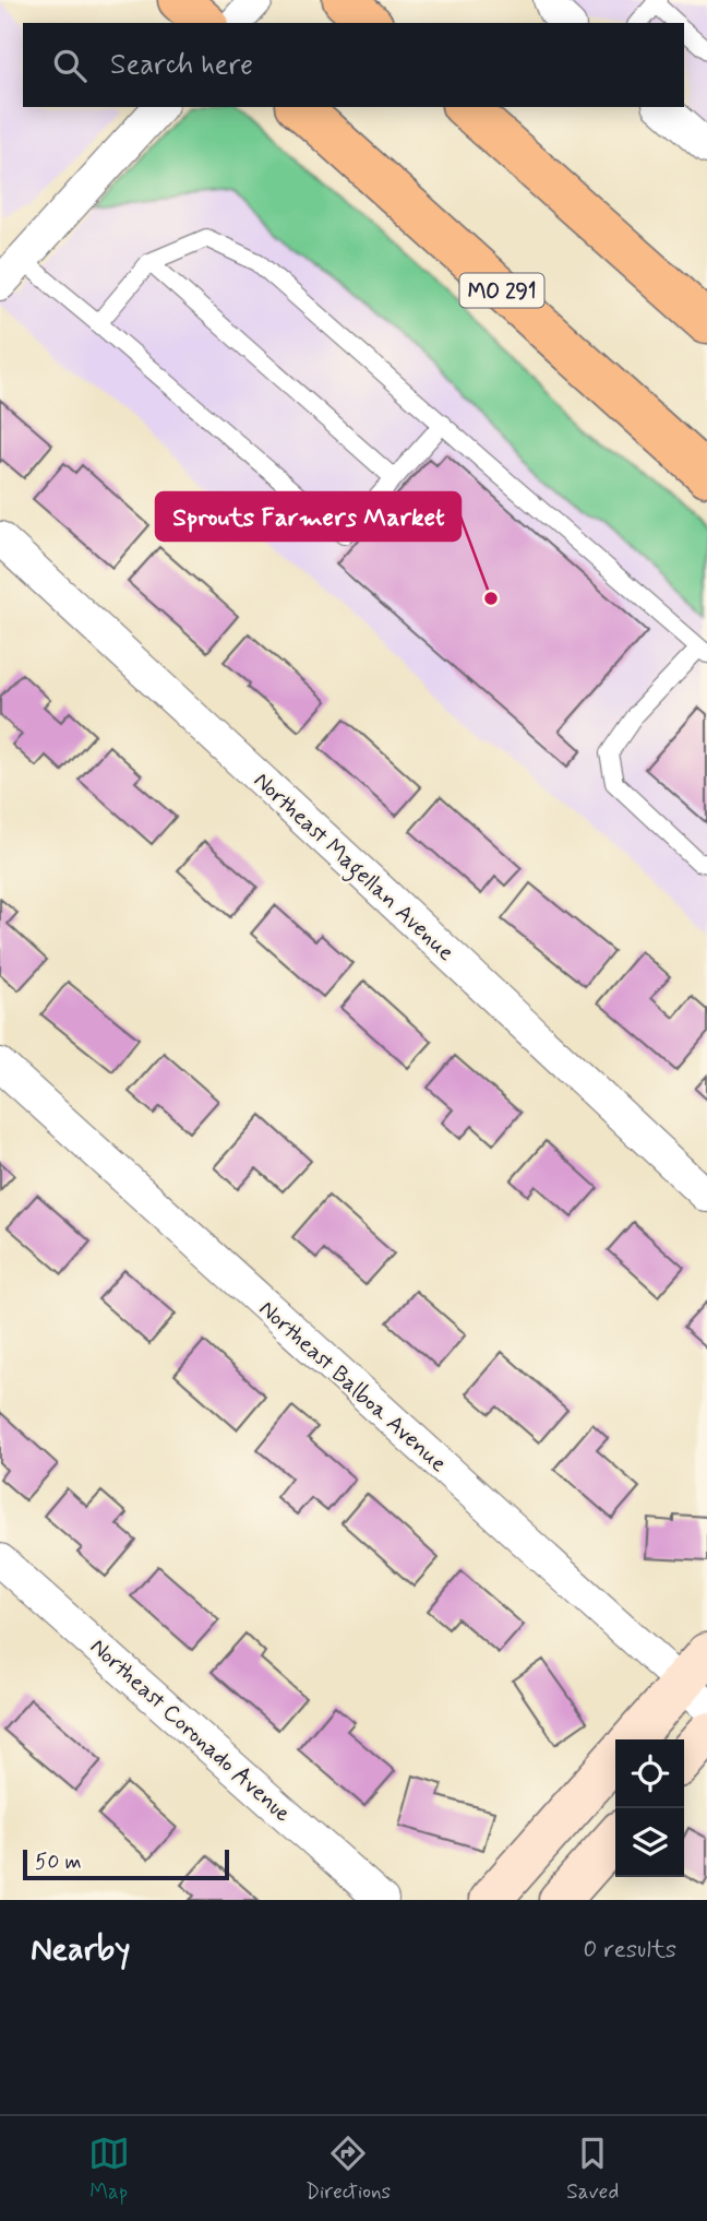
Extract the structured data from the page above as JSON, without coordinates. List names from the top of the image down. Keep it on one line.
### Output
{"streets":{"main road":["MO 291"],"street":["Northeast Magellan Avenue","Northeast Balboa Avenue","Northeast Coronado Avenue"]},"places":["Sprouts Farmers Market"],"scale_bar":"50 m","page":{"search":"Search here","scale":"50 m","heading":["Nearby","0 results"],"nav":["Map","Directions","Saved"]}}
